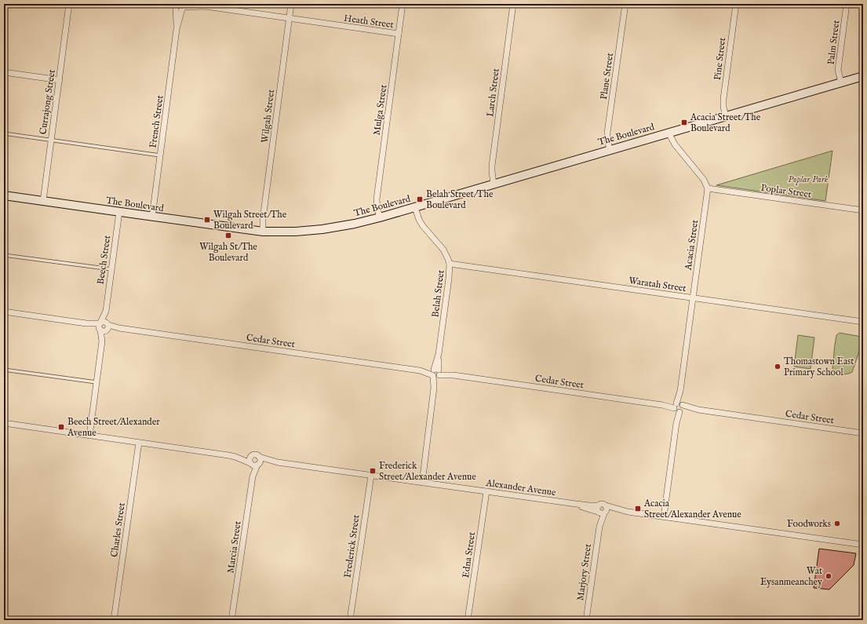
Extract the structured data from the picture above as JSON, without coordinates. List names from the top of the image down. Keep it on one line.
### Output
{"streets":{"street":["Heath Street","Palm Street","Pine Street","Plane Street","Larch Street","Currajong Street","Mulga Street","Wilgah Street","French Street","The Boulevard","Poplar Street","Acacia Street","Beech Street","Waratah Street","Belah Street","Cedar Street","Alexander Avenue","Charles Street","Frederick Street","Marcia Street","Edna Street","Marjory Street"]},"crossings":[["Heath Street","Mulga Street"],["Heath Street","Wilgah Street"],["Heath Street","French Street"],["Palm Street","The Boulevard"],["Pine Street","The Boulevard"],["Plane Street","The Boulevard"],["Larch Street","The Boulevard"],["Currajong Street","The Boulevard"],["Mulga Street","The Boulevard"],["Wilgah Street","The Boulevard"],["French Street","The Boulevard"],["The Boulevard","Beech Street"],["The Boulevard","Belah Street"],["Poplar Street","Acacia Street"],["Acacia Street","Waratah Street"],["Acacia Street","Cedar Street"],["Acacia Street","Alexander Avenue"],["Beech Street","Cedar Street"],["Waratah Street","Belah Street"],["Belah Street","Cedar Street"],["Belah Street","Alexander Avenue"],["Alexander Avenue","Frederick Street"],["Alexander Avenue","Marcia Street"],["Alexander Avenue","Edna Street"],["Alexander Avenue","Marjory Street"]],"parks":["Poplar Park"],"places":{"transit":["Acacia Street/The Boulevard","Belah Street/The Boulevard","Wilgah Street/The Boulevard","Wilgah St/The Boulevard","Beech Street/Alexander Avenue","Frederick Street/Alexander Avenue","Acacia Street/Alexander Avenue"],"other":["Thomastown East Primary School","Foodworks","Wat Eysanmeanchey"]}}
